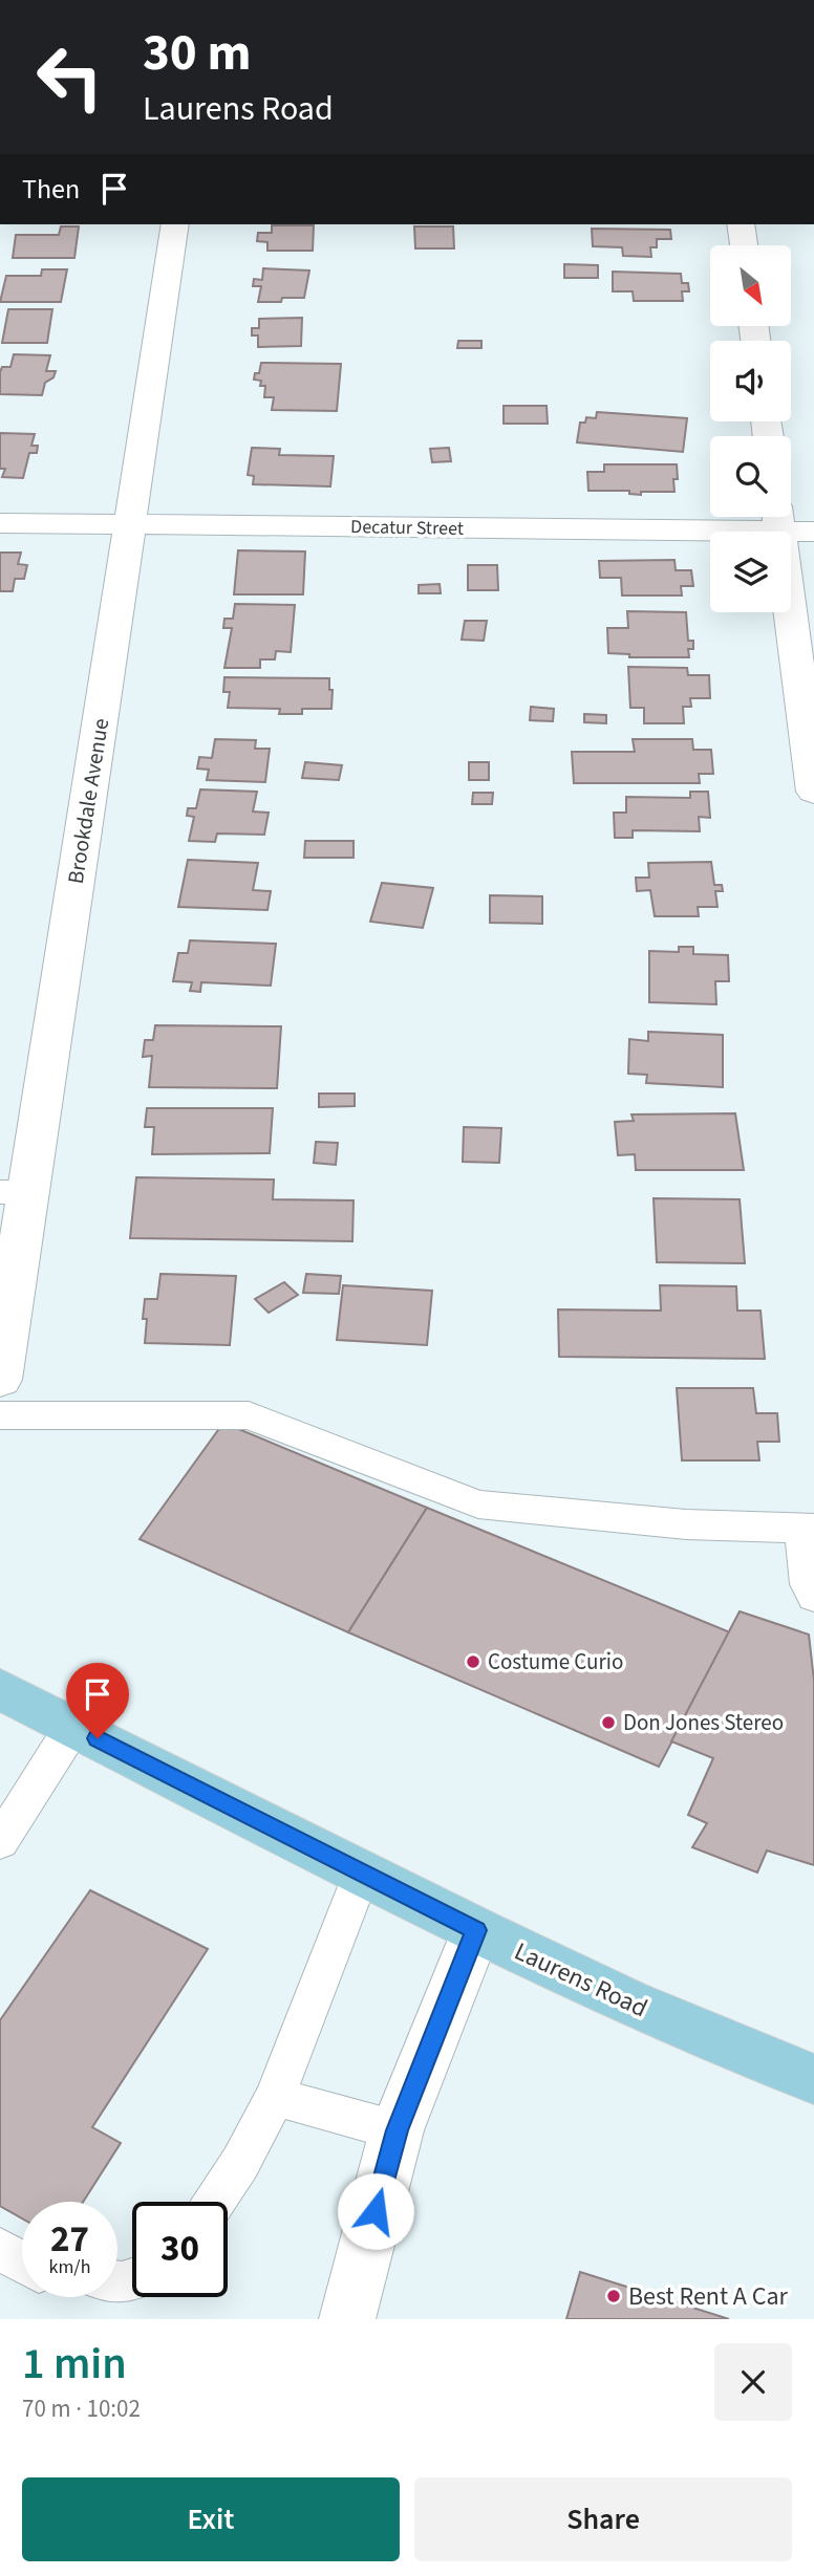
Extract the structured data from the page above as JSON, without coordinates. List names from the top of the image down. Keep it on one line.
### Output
{"streets":{"main road":["Laurens Road"],"street":["Decatur Street","Brookdale Avenue"]},"crossings":[["Decatur Street","Brookdale Avenue"]],"places":["Costume Curio","Don Jones Stereo","Best Rent A Car"],"north":"bottom right","page":{"turn":["30 m","Laurens Road"],"then":"Then","speed":"27 km/h","limit":"30","heading":["1 min","70 m · 10:02"],"buttons":["Exit","Share"]}}
